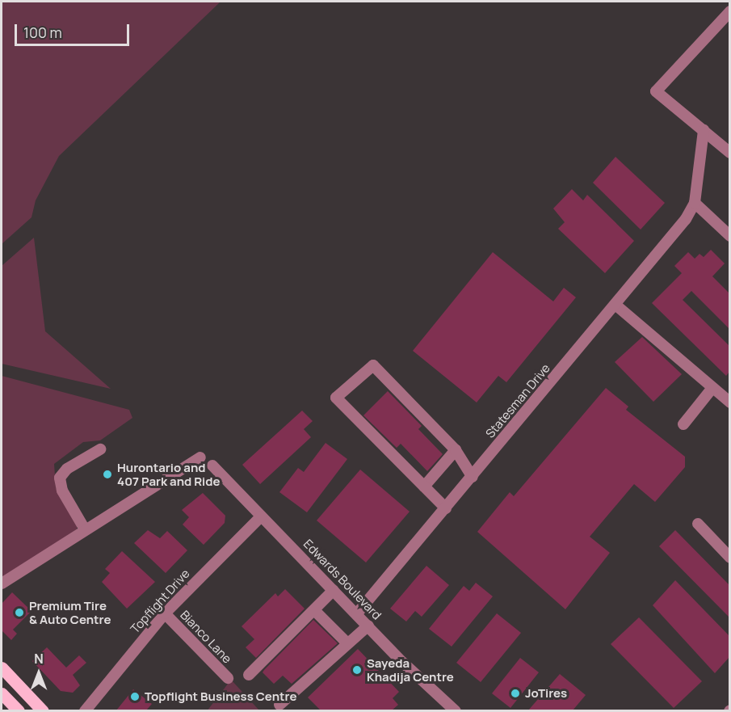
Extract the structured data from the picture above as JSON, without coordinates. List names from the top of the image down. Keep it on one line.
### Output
{"streets":{"street":["Statesman Drive","Edwards Boulevard","Topflight Drive","Bianco Lane"]},"crossings":[["Statesman Drive","Edwards Boulevard"],["Edwards Boulevard","Topflight Drive"],["Topflight Drive","Bianco Lane"]],"places":["Hurontario and 407 Park and Ride","Premium Tire & Auto Centre","Sayeda Khadija Centre","JoTires","Topflight Business Centre"],"scale_bar":"100 m","north":"top"}
